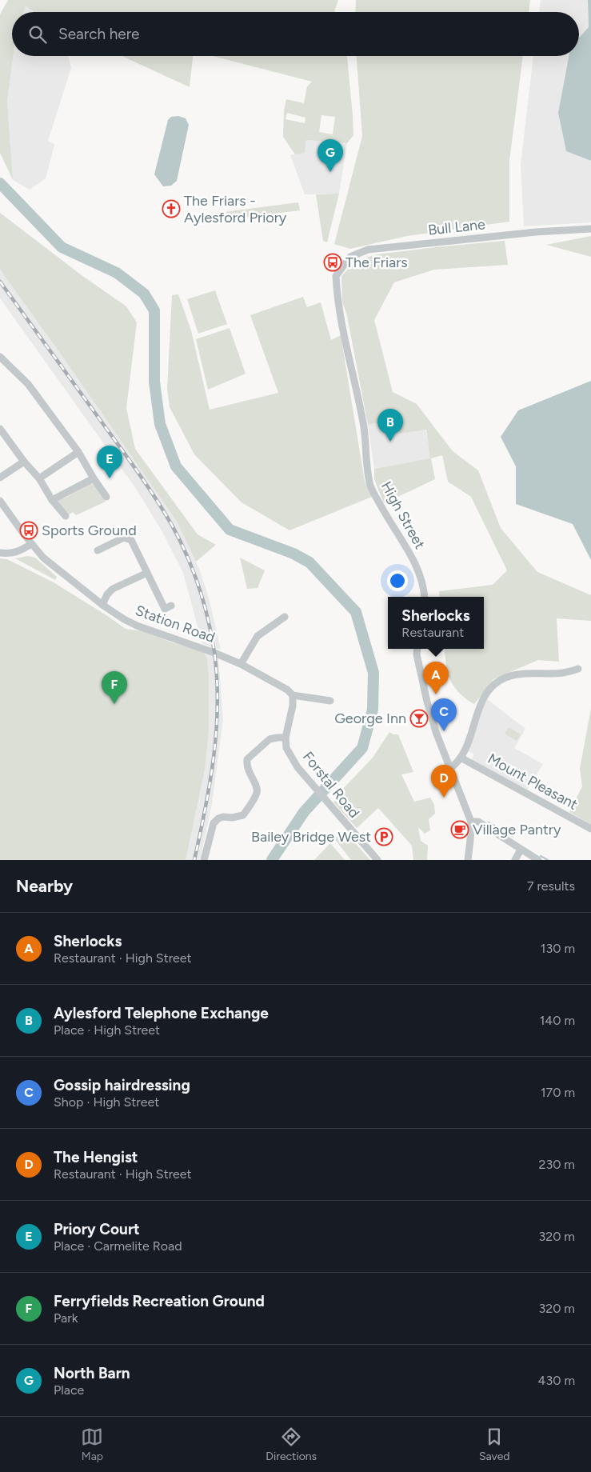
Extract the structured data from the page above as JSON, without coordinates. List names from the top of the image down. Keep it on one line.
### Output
{"streets":{"street":["Bull Lane","High Street","Station Road","Mount Pleasant","Forstal Road"]},"crossings":[["Bull Lane","High Street"]],"places":{"church":["The Friars - Aylesford Priory"],"bus stop":["The Friars","Sports Ground"],"bar":["George Inn"],"cafe":["Village Pantry"],"parking":["Bailey Bridge West"]},"page":{"search":"Search here","pins":["G","B","E","A","F","C","D"],"popup":["Sherlocks","Restaurant"],"heading":["Nearby","7 results"],"list":[{"mark":"A","name":"Sherlocks","note":"Restaurant · High Street","value":"130 m"},{"mark":"B","name":"Aylesford Telephone Exchange","note":"Place · High Street","value":"140 m"},{"mark":"C","name":"Gossip hairdressing","note":"Shop · High Street","value":"170 m"},{"mark":"D","name":"The Hengist","note":"Restaurant · High Street","value":"230 m"},{"mark":"E","name":"Priory Court","note":"Place · Carmelite Road","value":"320 m"},{"mark":"F","name":"Ferryfields Recreation Ground","note":"Park","value":"320 m"},{"mark":"G","name":"North Barn","note":"Place","value":"430 m"}],"nav":["Map","Directions","Saved"]}}
